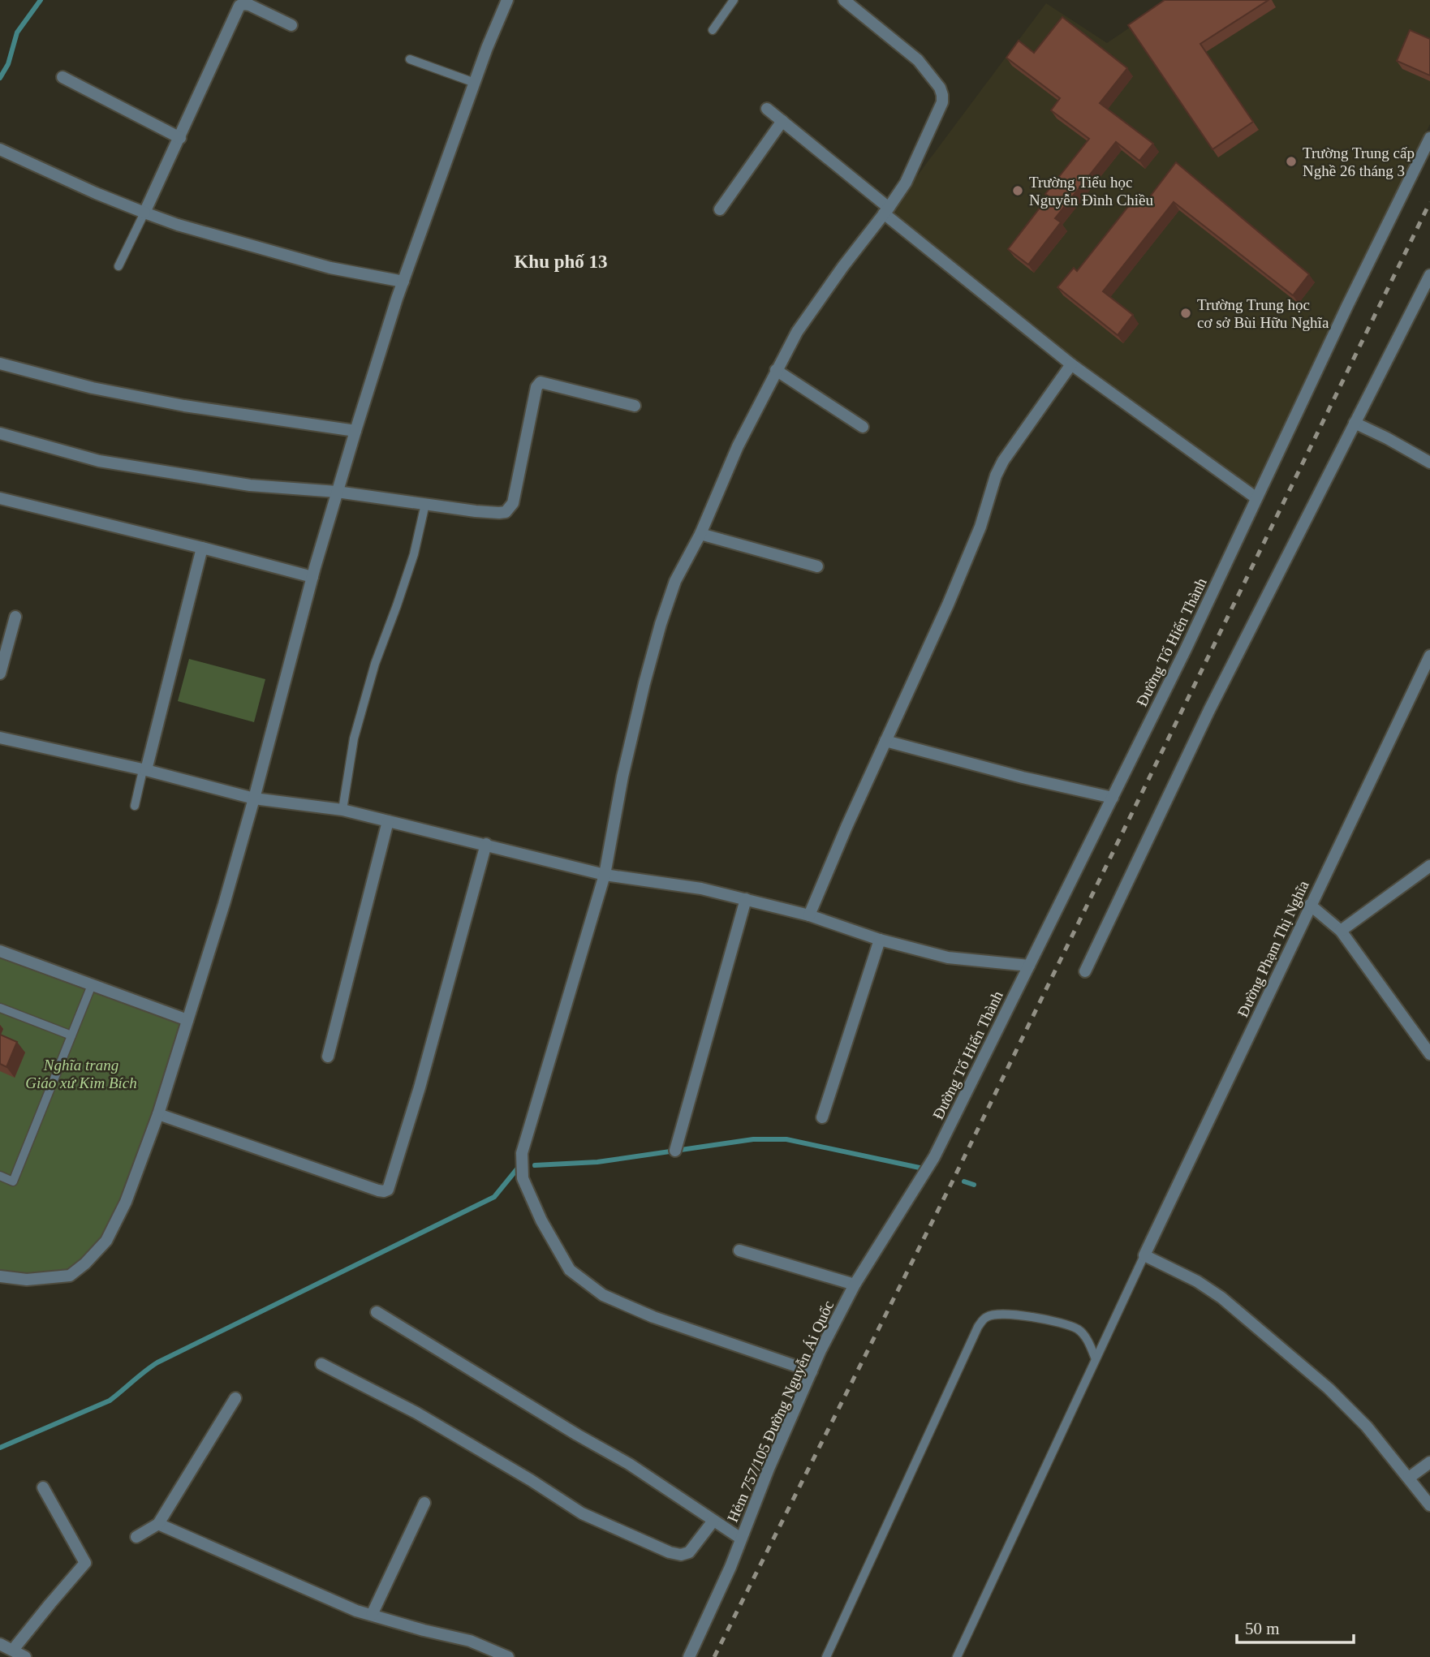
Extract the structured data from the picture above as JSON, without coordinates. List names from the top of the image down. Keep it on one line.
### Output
{"streets":{"street":["Đường Tố Hiến Thành","Đường Phạm Thị Nghĩa","Hẻm 757/105 Đường Nguyễn Ái Quốc"]},"crossings":[["Đường Tố Hiến Thành","Hẻm 757/105 Đường Nguyễn Ái Quốc"]],"districts":["Khu phố 13"],"parks":["Nghĩa trang Giáo xứ Kim Bích"],"places":["Trường Trung cấp Nghề 26 tháng 3","Trường Tiểu học Nguyễn Đình Chiều","Trường Trung học cơ sở Bùi Hữu Nghĩa"],"scale_bar":"50 m"}
